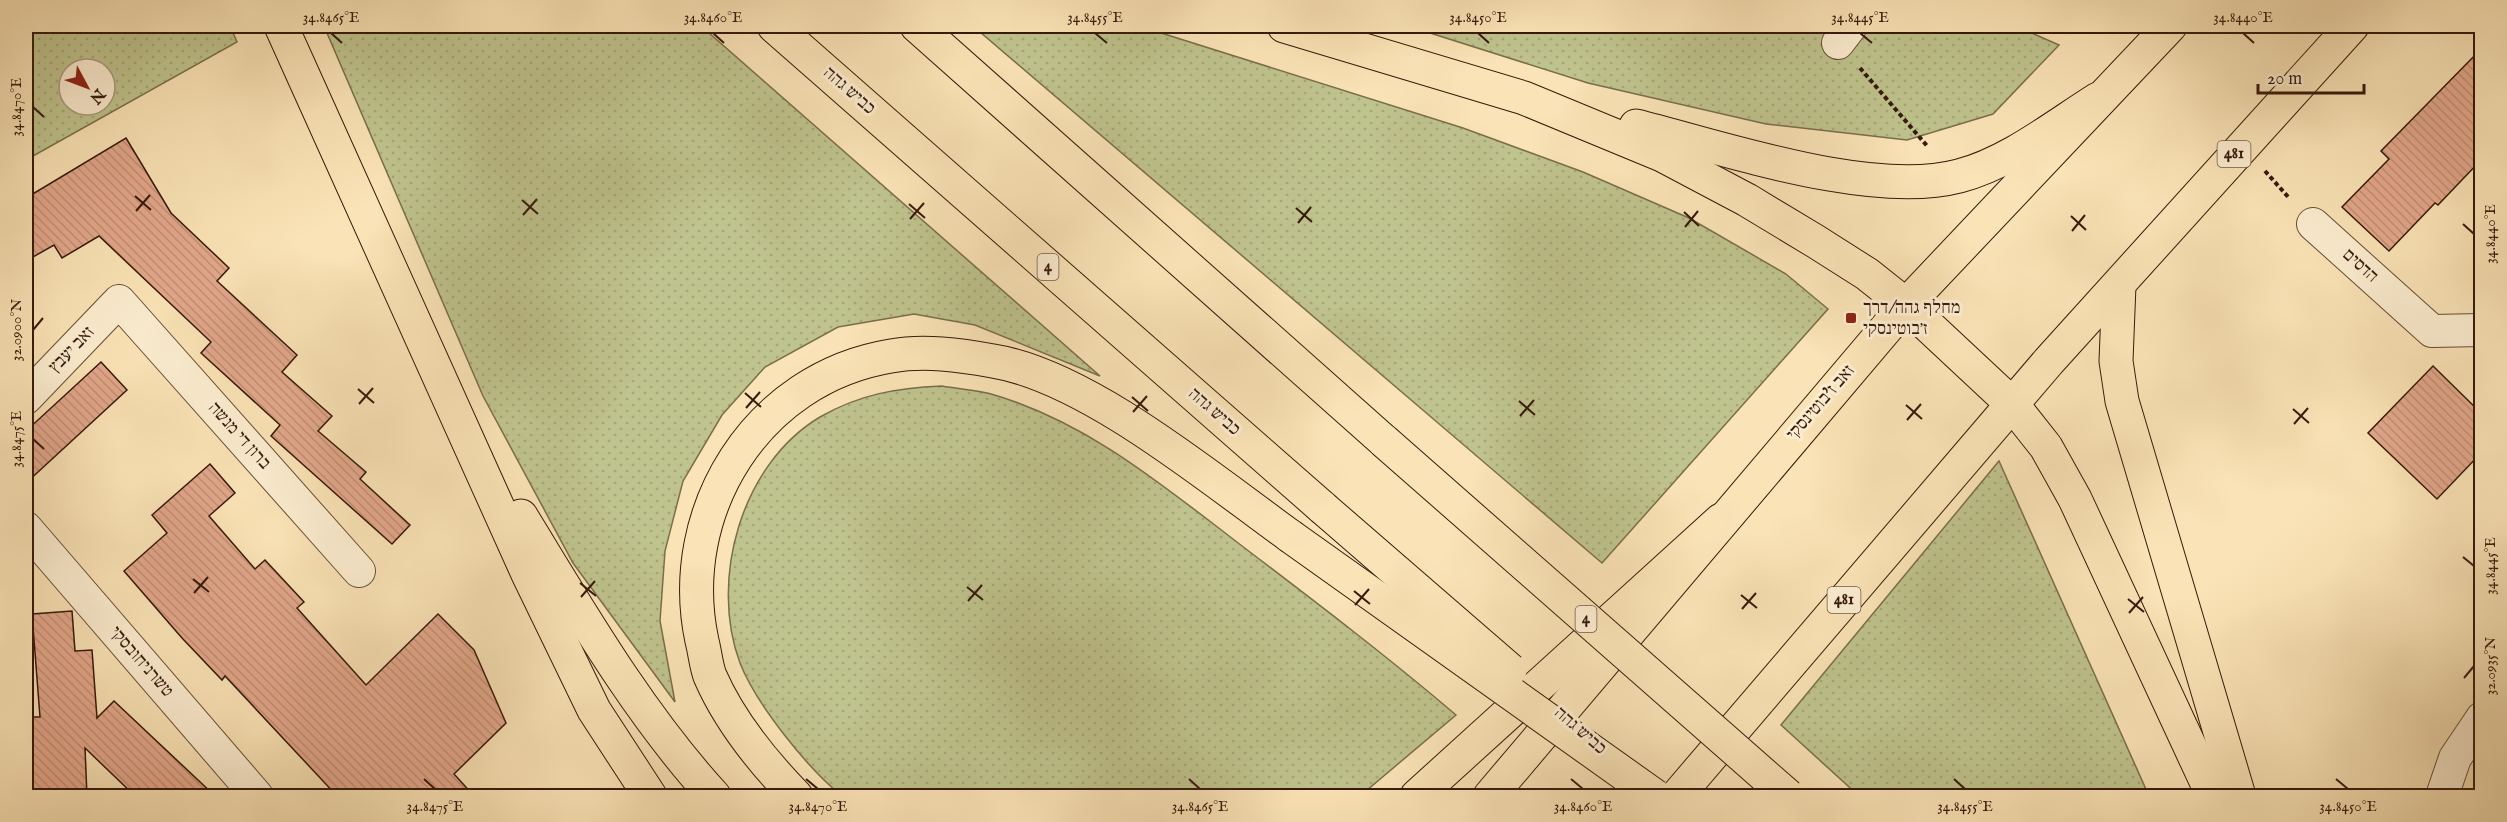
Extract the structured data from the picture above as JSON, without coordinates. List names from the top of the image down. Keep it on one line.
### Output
{"streets":{"main road":["כביש גהה","481","4","זאב ז'בוטינסקי"],"street":["הדסים","זאב יעבץ","ברון די מנשה","טשרניחובסקי"]},"crossings":[["זאב יעבץ","ברון די מנשה"]],"places":{"transit":["מחלף גהה/דרך ז׳בוטינסקי"]},"scale_bar":"20 m","north":"bottom right","coordinates":["34.8465°E","34.8460°E","34.8455°E","34.8450°E","34.8445°E","34.8440°E","34.8470°E","32.0900°N","34.8475°E","32.0935°N"]}
